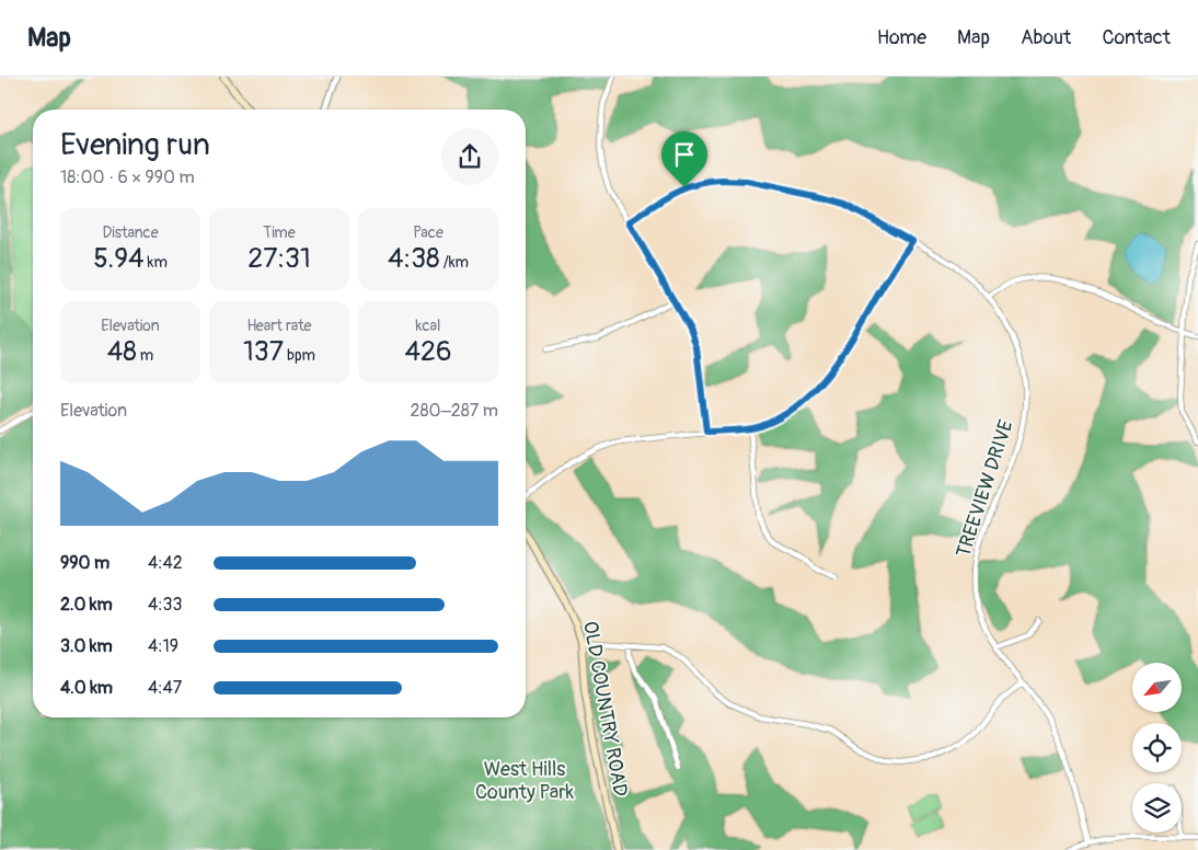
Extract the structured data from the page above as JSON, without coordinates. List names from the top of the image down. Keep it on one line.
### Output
{"streets":{"main road":["OLD COUNTRY ROAD"],"street":["TREEVIEW DRIVE"]},"parks":["West Hills County Park"],"north":"bottom left","page":{"header":"Map","nav":["Home","Map","About","Contact"],"heading":["Evening run","18:00 · 6 × 990 m"],"stats":[["Distance","5.94 km"],["Time","27:31"],["Pace","4:38 /km"],["Elevation","48 m"],["Heart rate","137 bpm"],["kcal","426"]],"chart":["Elevation","280–287 m"],"list":[{"name":"990 m","note":"4:42"},{"name":"2.0 km","note":"4:33"},{"name":"3.0 km","note":"4:19"},{"name":"4.0 km","note":"4:47"}]}}
